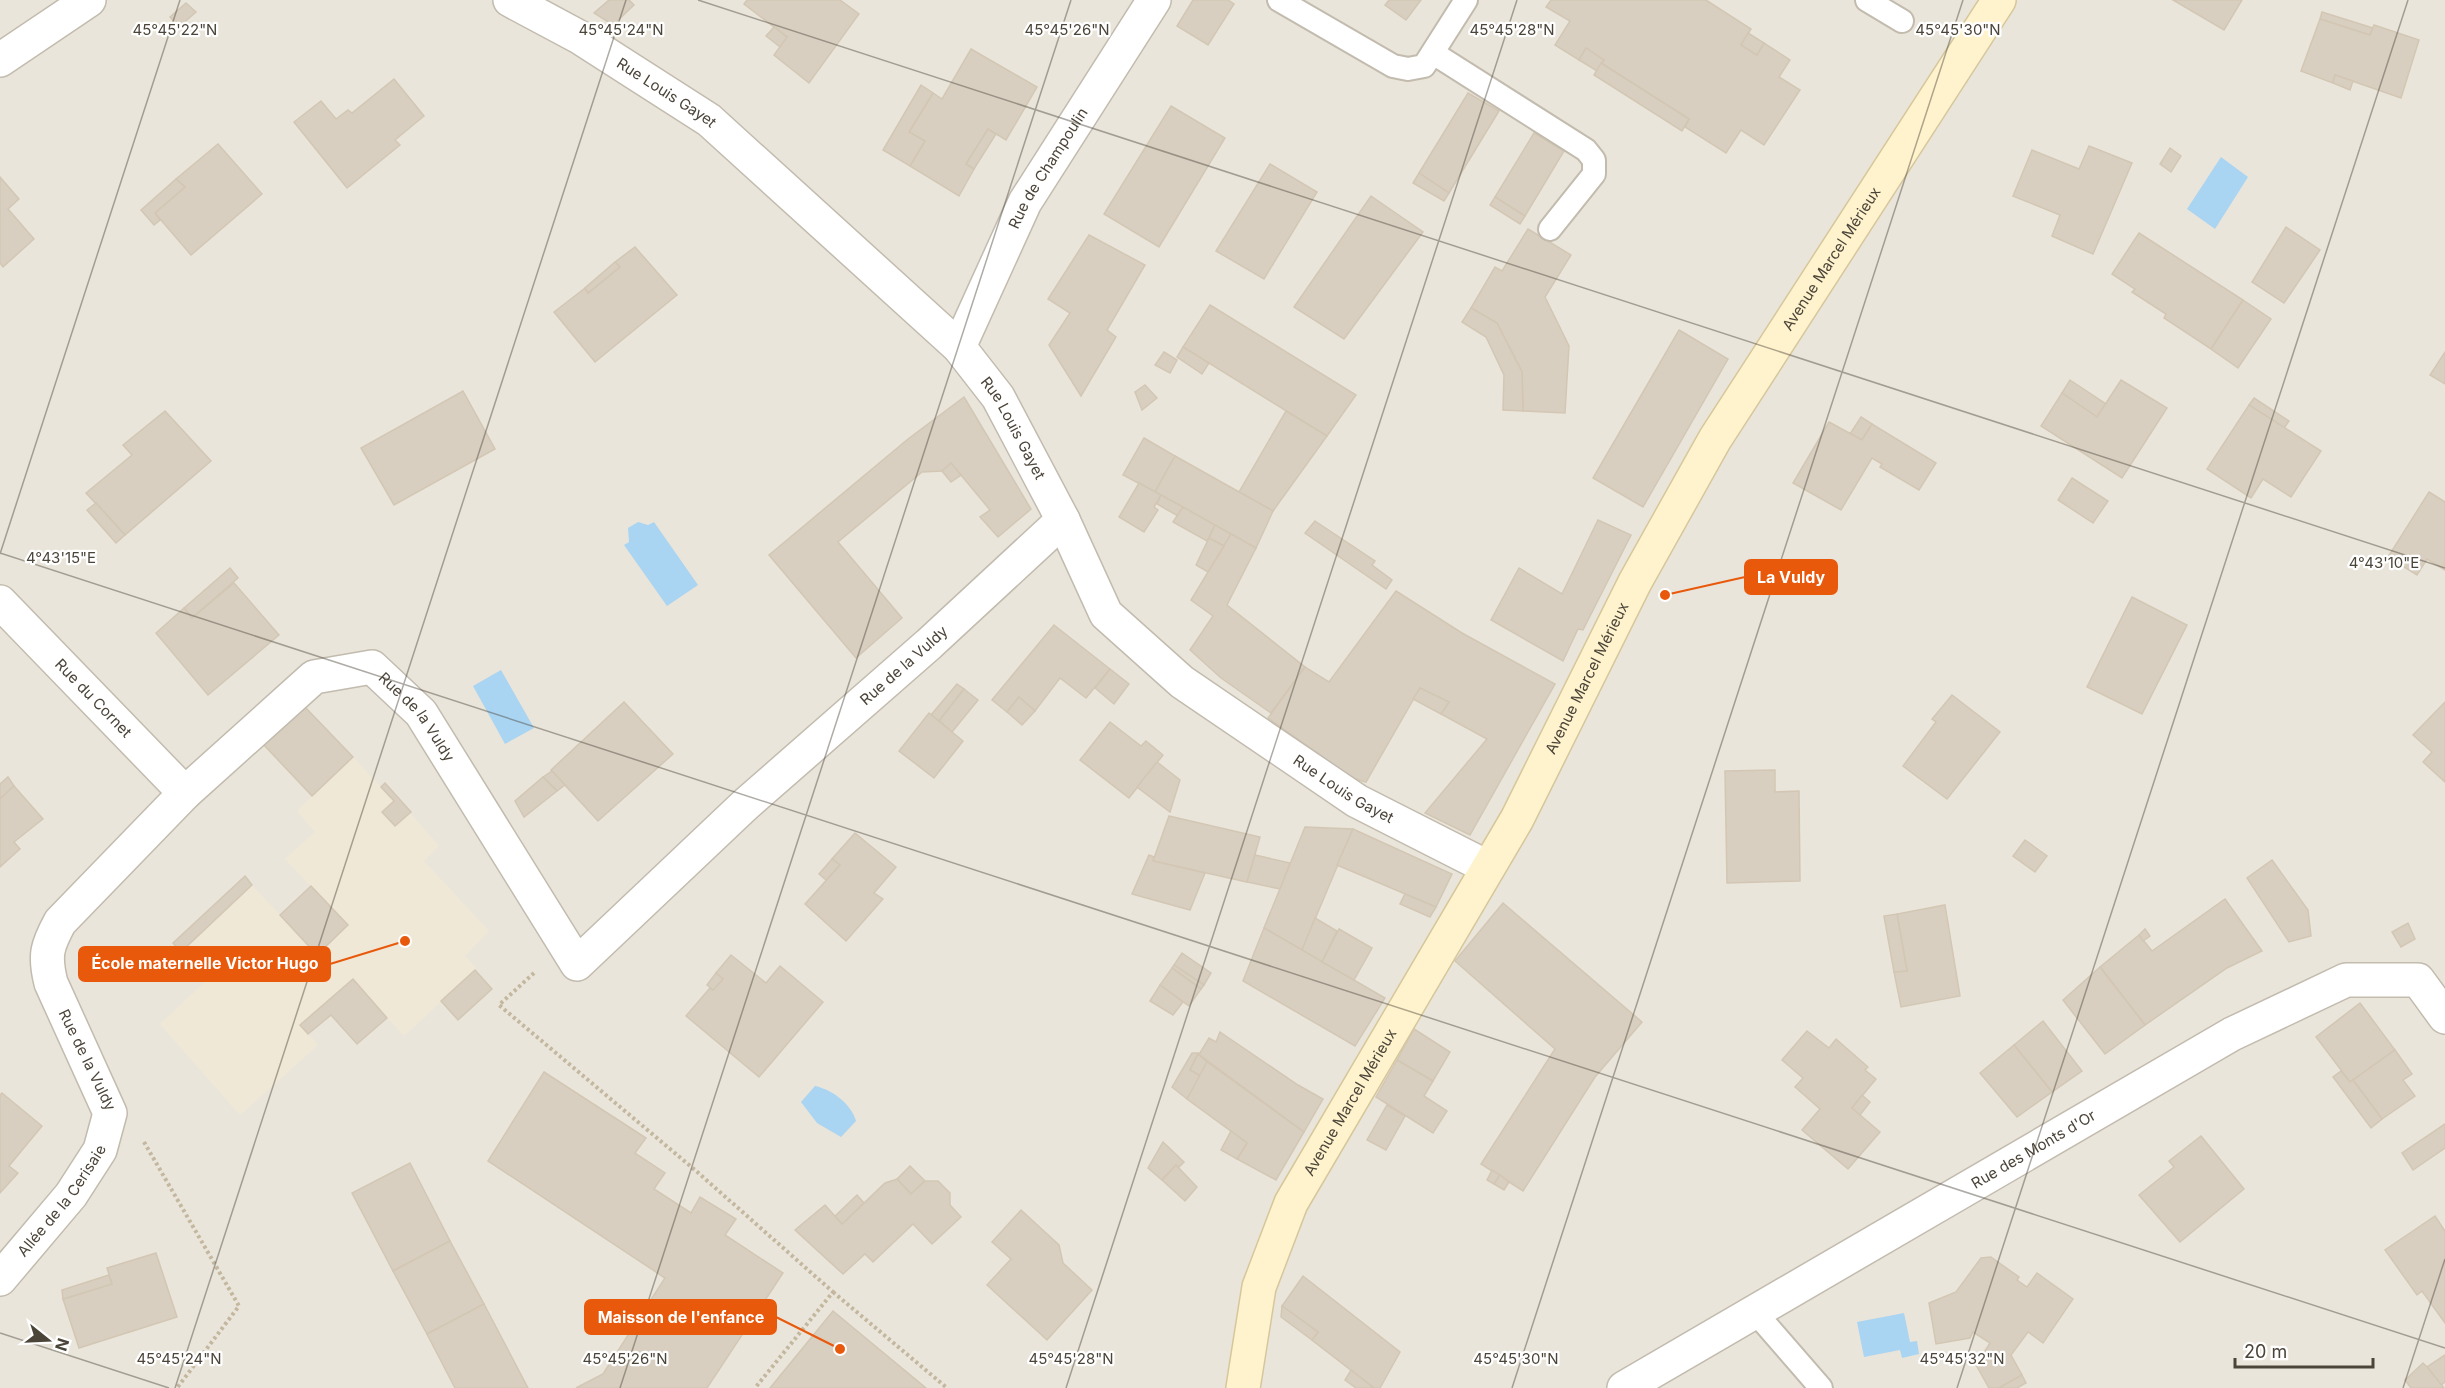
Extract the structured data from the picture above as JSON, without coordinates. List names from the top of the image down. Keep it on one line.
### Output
{"streets":{"main road":["Avenue Marcel Mérieux"],"street":["Rue Louis Gayet","Rue de Champoulin","Rue de la Vuldy","Rue du Cornet","Rue des Monts d'Or","Allée de la Cerisaie"]},"crossings":[["Rue Louis Gayet","Rue de Champoulin"],["Rue Louis Gayet","Avenue Marcel Mérieux"],["Rue Louis Gayet","Rue de la Vuldy"],["Rue de la Vuldy","Rue du Cornet"],["Rue de la Vuldy","Allée de la Cerisaie"]],"places":["La Vuldy","École maternelle Victor Hugo","Maisson de l'enfance"],"scale_bar":"20 m","north":"right","coordinates":["45°45'22\"N","45°45'24\"N","45°45'26\"N","45°45'28\"N","45°45'30\"N","4°43'15\"E","4°43'10\"E","45°45'32\"N"]}
